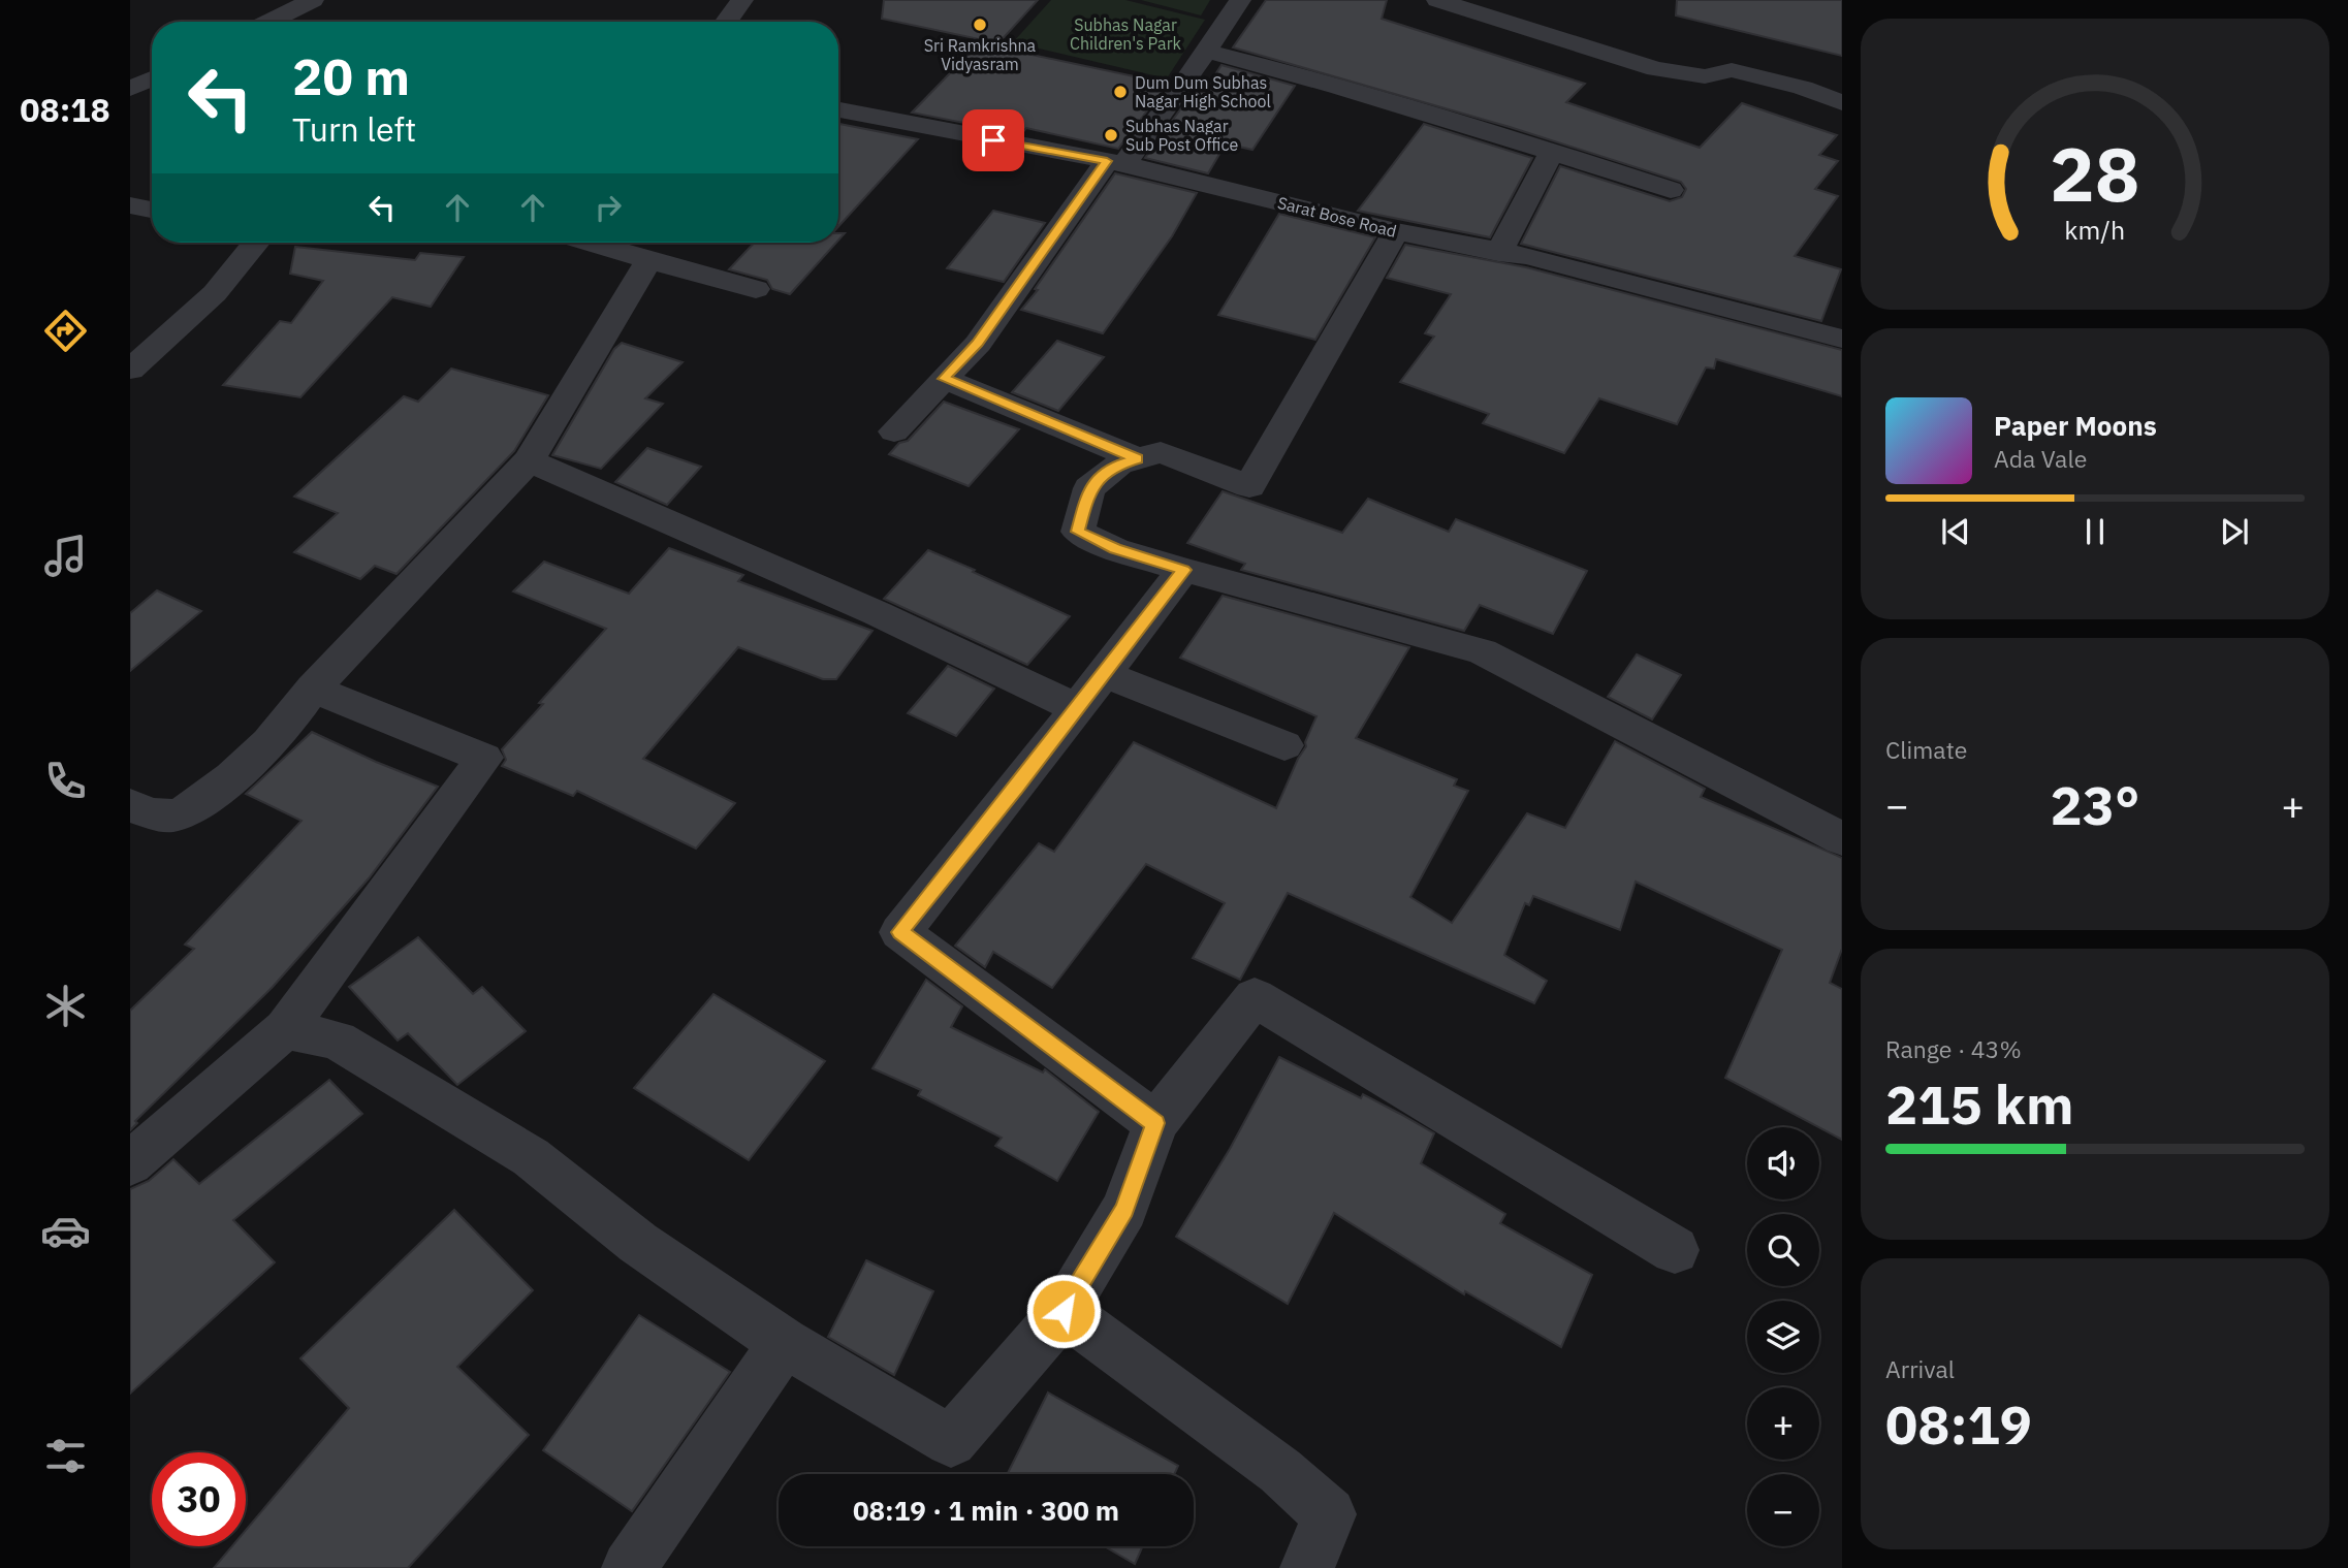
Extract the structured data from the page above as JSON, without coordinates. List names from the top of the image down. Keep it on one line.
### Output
{"streets":{"street":["Sarat Bose Road"]},"parks":["Subhas Nagar Children's Park"],"places":["Sri Ramkrishna Vidyasram","Dum Dum Subhas Nagar High School","Subhas Nagar Sub Post Office"],"page":{"tabs":"08:18","turn":["20 m","Turn left"],"song":["Paper Moons","Ada Vale"],"tile":["Climate",["Range · 43%","215 km"],["Arrival","08:19"]],"heat":["−","23°","+"],"map_buttons":["+","−"],"limit":"30","trip":"08:19 · 1 min · 300 m","gauge":["28","km/h"]}}
